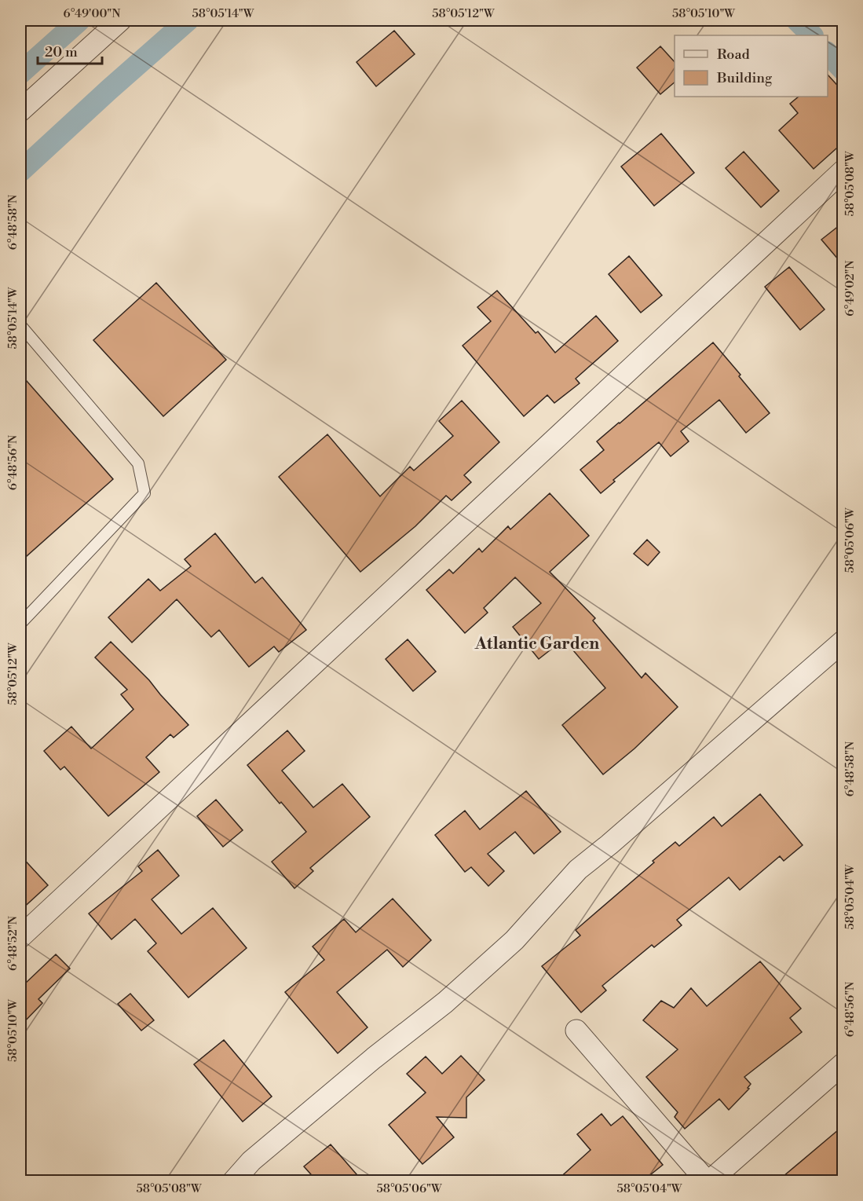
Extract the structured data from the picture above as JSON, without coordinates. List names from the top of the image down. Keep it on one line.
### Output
{"districts":["Atlantic Garden"],"legend":["Road","Building"],"scale_bar":"20 m","coordinates":["6°49'00\"N","58°05'14\"W","58°05'12\"W","58°05'10\"W","58°05'08\"W","6°48'58\"N","6°49'02\"N","6°48'56\"N","58°05'06\"W","58°05'04\"W","6°48'52\"N"]}
